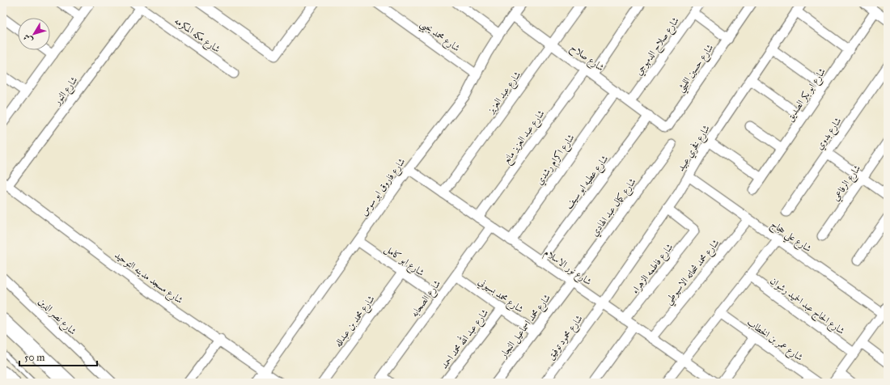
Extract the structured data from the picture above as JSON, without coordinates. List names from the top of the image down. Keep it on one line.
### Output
{"streets":{"street":["شارع مكه المكرمه","شارع محمد يحيي","شارع صلاح الدمهوجي","شارع صلاح","شارع حسين الليثي","شارع النور","شارع عبد العزيز","شارع ابو بكر الصديق","شارع بدوي","شارع عبد العزيز مانع","شارع فخري عبيد","شارع اكرام رشدي","شارع عطيه ابو سيف","شارع الرفاعي","شارع فاروق ابو سوس","شارع كمال عبد الهادي","شارع علي حجاج","شارع ابو كامل","شارع نور الاسلام","شارع فاطمه الزهراء","شارع محمد شحاته الاسيوطي","شارع مسجد مدينه التوحيد","شارع محمد بسيوني","شارع الصحابه","شارع الحاج عبد الحميد رشوان","شارع نصر الدين","شارع محمد بن عبدلله","شارع محمد اسماعيل النجار","شارع محمود توفيق","شارع عبد الله محمد احمد","شارع عمر بن الخطاب"]},"crossings":[["شارع مكه المكرمه","شارع النور"],["شارع محمد يحيي","شارع فاروق ابو سوس"],["شارع صلاح الدمهوجي","شارع صلاح"],["شارع صلاح","شارع حسين الليثي"],["شارع صلاح","شارع عبد العزيز"],["شارع صلاح","شارع عبد العزيز مانع"],["شارع صلاح","شارع اكرام رشدي"],["شارع صلاح","شارع عطيه ابو سيف"],["شارع صلاح","شارع فاروق ابو سوس"],["شارع حسين الليثي","شارع عطيه ابو سيف"],["شارع النور","شارع مسجد مدينه التوحيد"],["شارع عبد العزيز","شارع نور الاسلام"],["شارع عبد العزيز مانع","شارع نور الاسلام"],["شارع فخري عبيد","شارع علي حجاج"],["شارع فخري عبيد","شارع نور الاسلام"],["شارع فخري عبيد","شارع فاطمه الزهراء"],["شارع فخري عبيد","شارع محمود توفيق"],["شارع اكرام رشدي","شارع نور الاسلام"],["شارع عطيه ابو سيف","شارع نور الاسلام"],["شارع فاروق ابو سوس","شارع ابو كامل"],["شارع فاروق ابو سوس","شارع نور الاسلام"],["شارع فاروق ابو سوس","شارع مسجد مدينه التوحيد"],["شارع كمال عبد الهادي","شارع نور الاسلام"],["شارع كمال عبد الهادي","شارع محمد اسماعيل النجار"],["شارع علي حجاج","شارع محمد شحاته الاسيوطي"],["شارع ابو كامل","شارع الصحابه"],["شارع ابو كامل","شارع محمد بن عبدلله"],["شارع نور الاسلام","شارع فاطمه الزهراء"],["شارع نور الاسلام","شارع محمد شحاته الاسيوطي"],["شارع نور الاسلام","شارع الصحابه"],["شارع نور الاسلام","شارع محمد اسماعيل النجار"],["شارع نور الاسلام","شارع محمود توفيق"],["شارع محمد بسيوني","شارع الصحابه"],["شارع محمد بسيوني","شارع محمد اسماعيل النجار"],["شارع محمد بسيوني","شارع عبد الله محمد احمد"]],"scale_bar":"50 m","north":"bottom left"}
